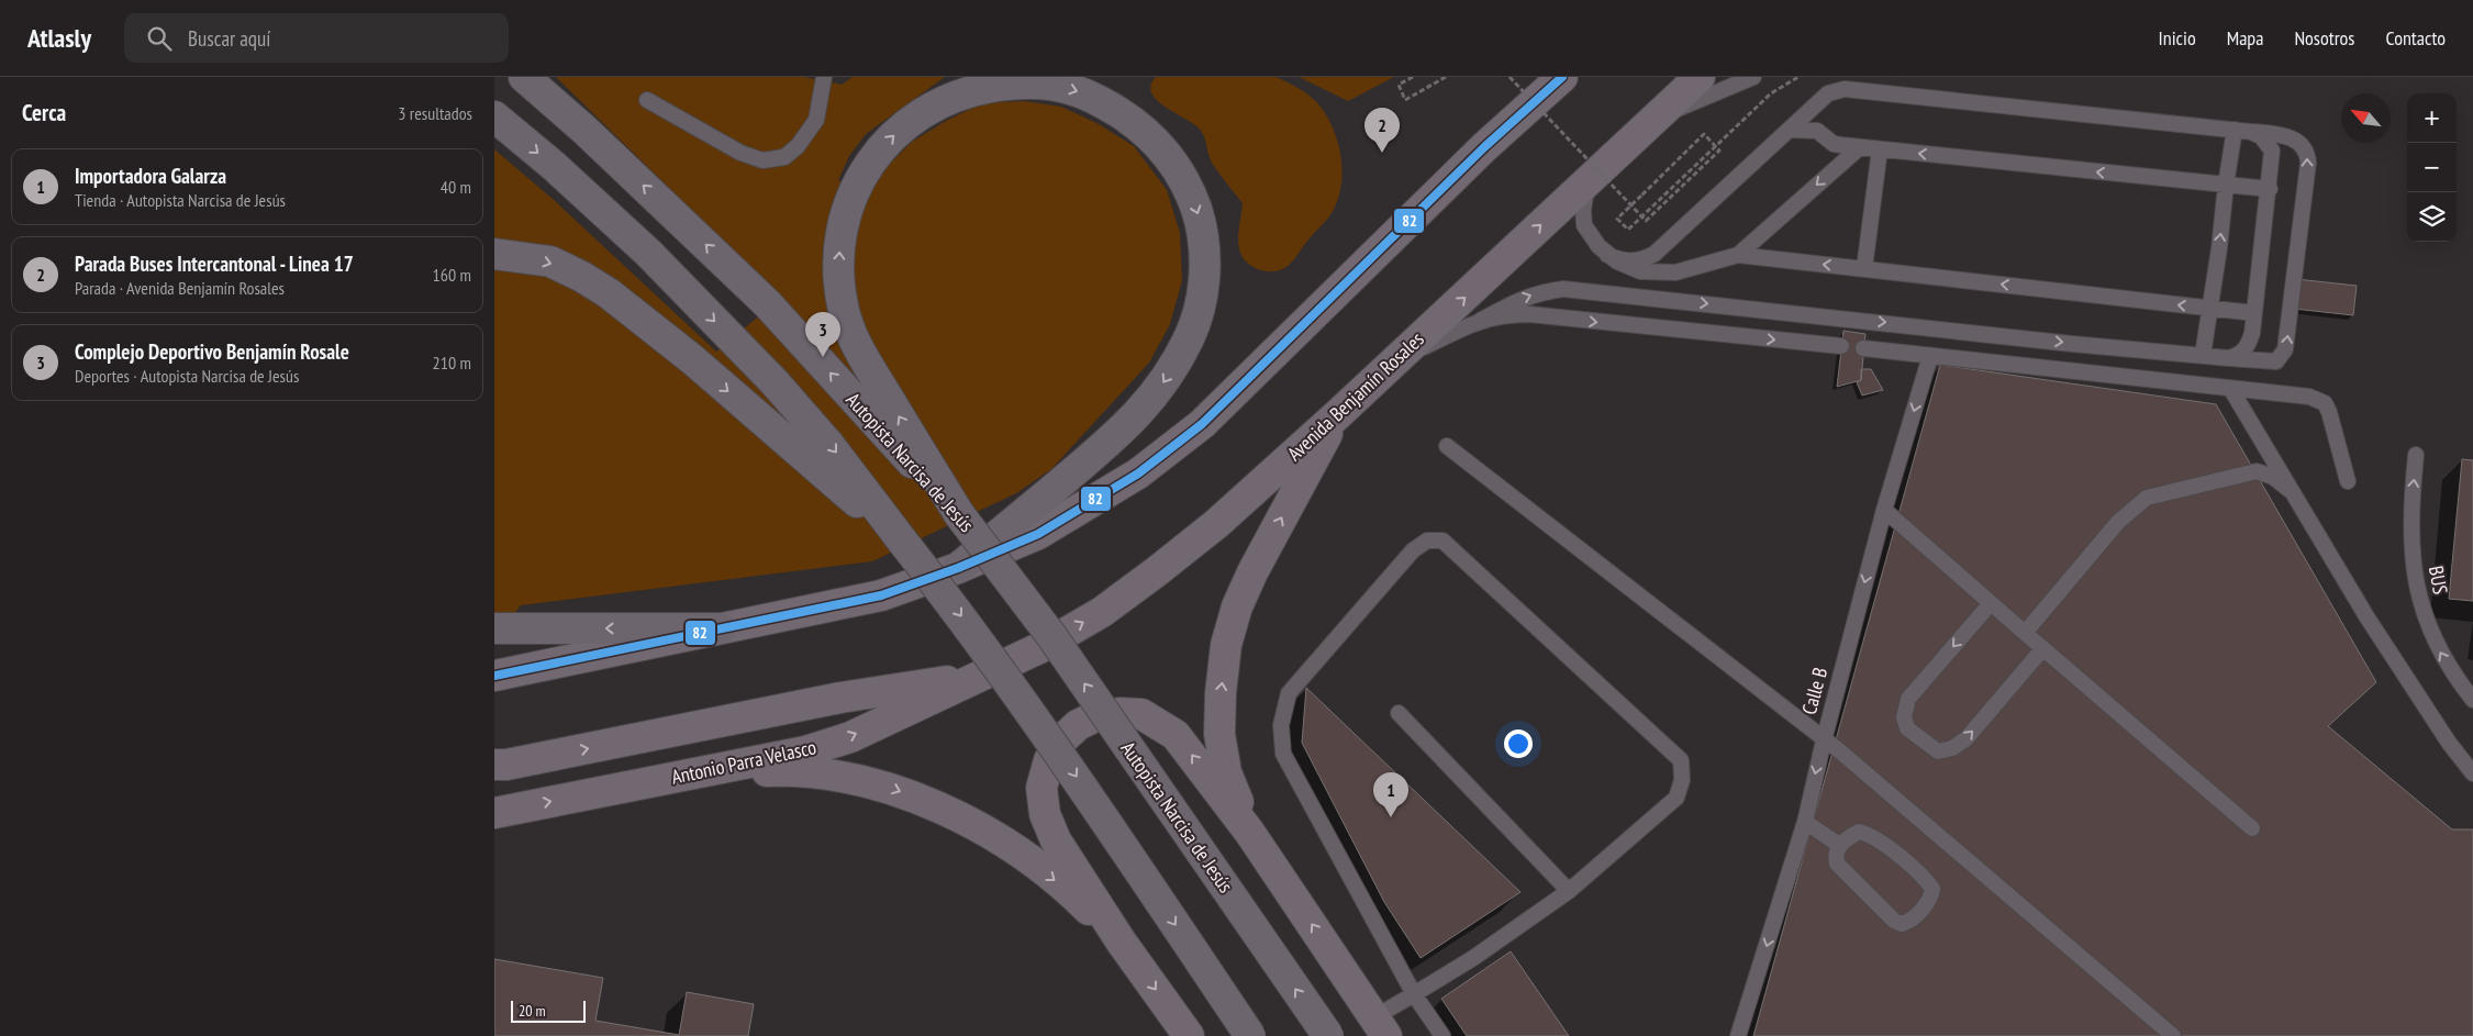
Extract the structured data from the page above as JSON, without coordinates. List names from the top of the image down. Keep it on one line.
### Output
{"streets":{"highway":["Autopista Narcisa de Jesús"],"main road":["Avenida Benjamín Rosales","Antonio Parra Velasco"],"lane":["BUS","Calle B"]},"crossings":[["Avenida Benjamín Rosales","Antonio Parra Velasco"]],"one_way":["Calle B"],"lines":["transit line 82"],"scale_bar":"20 m","north":"top left","page":{"header":"Atlasly","search":"Buscar aquí","nav":["Inicio","Mapa","Nosotros","Contacto"],"heading":["Cerca","3 resultados"],"map_buttons":["+","−"],"pins":["2","3","1"],"list":[{"mark":"1","name":"Importadora Galarza","note":"Tienda · Autopista Narcisa de Jesús","value":"40 m"},{"mark":"2","name":"Parada Buses Intercantonal - Linea 17","note":"Parada · Avenida Benjamín Rosales","value":"160 m"},{"mark":"3","name":"Complejo Deportivo Benjamín Rosale","note":"Deportes · Autopista Narcisa de Jesús","value":"210 m"}],"scale":"20 m"}}
